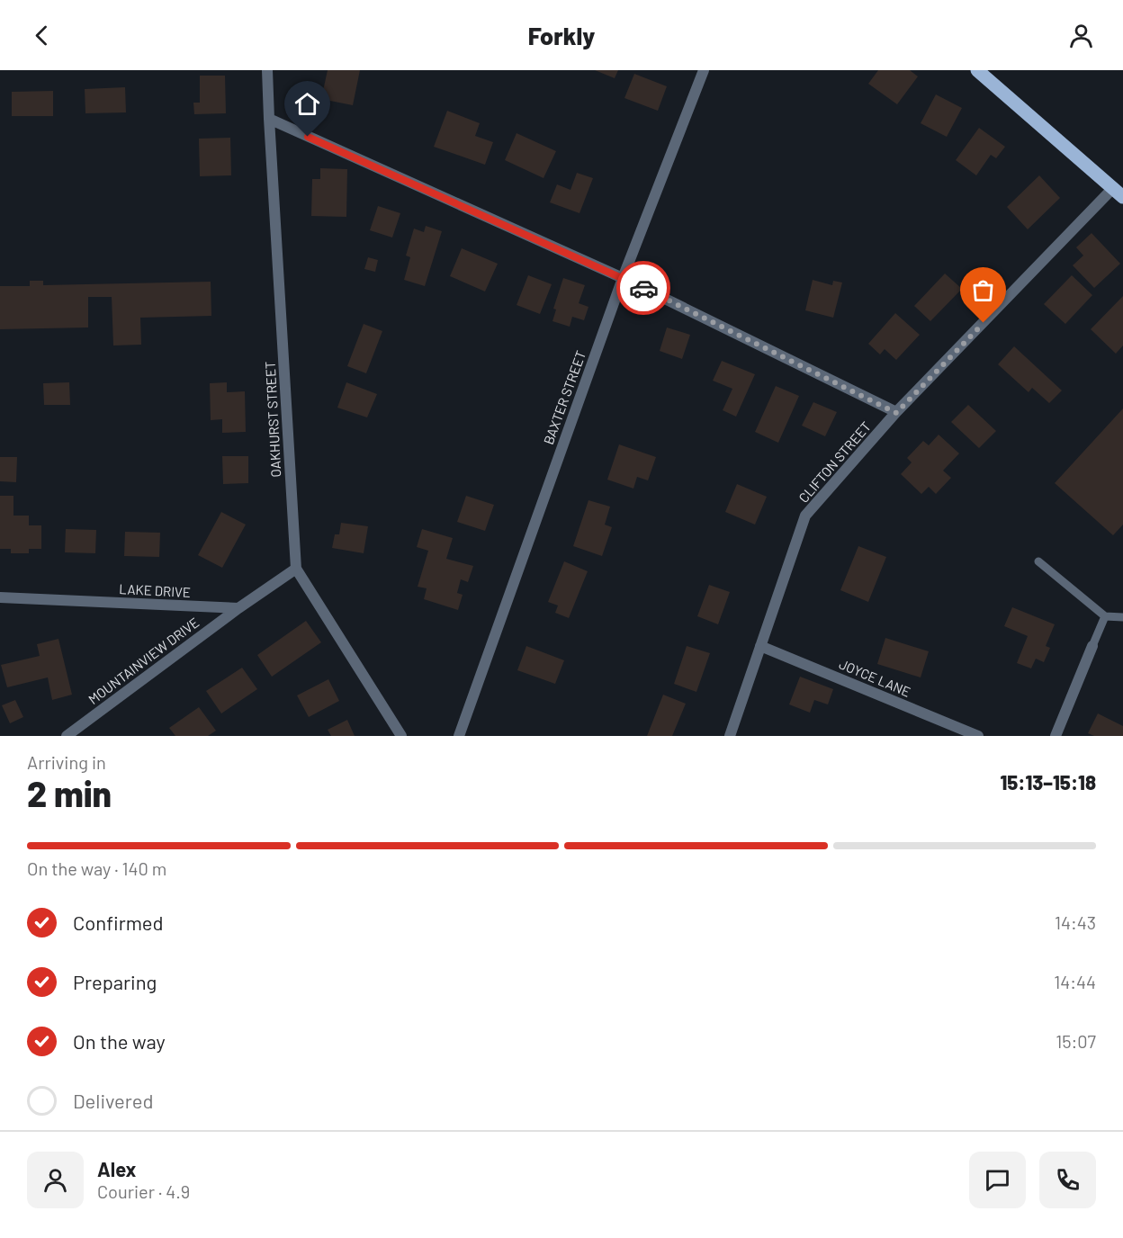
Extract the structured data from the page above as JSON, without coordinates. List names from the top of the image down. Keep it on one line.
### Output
{"streets":{"street":["BAXTER STREET","OAKHURST STREET","CLIFTON STREET","LAKE DRIVE","MOUNTAINVIEW DRIVE","JOYCE LANE"]},"crossings":[["CLIFTON STREET","JOYCE LANE"],["LAKE DRIVE","MOUNTAINVIEW DRIVE"]],"page":{"header":"Forkly","heading":["2 min","Arriving in","15:13–15:18"],"panel":["Alex","Courier · 4.9"],"bar":"On the way · 140 m","list":[["Confirmed","14:43"],["Preparing","14:44"],["On the way","15:07"],"Delivered"]}}
